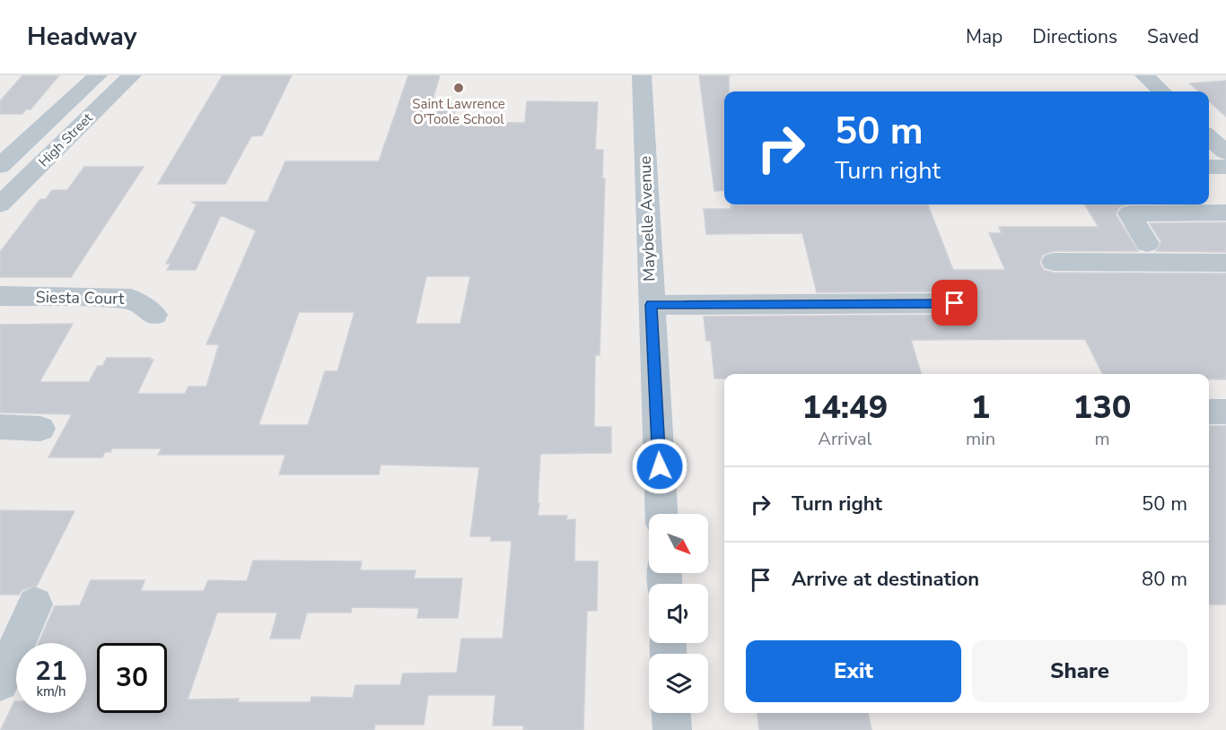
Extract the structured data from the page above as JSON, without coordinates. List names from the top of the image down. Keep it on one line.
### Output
{"streets":{"street":["High Street","Maybelle Avenue","Siesta Court"]},"places":["Saint Lawrence O'Toole School"],"north":"bottom right","page":{"header":"Headway","nav":["Map","Directions","Saved"],"turn":["50 m","Turn right"],"eta":["14:49","Arrival","1","min","130","m"],"list":[{"name":"Turn right","value":"50 m"},{"name":"Arrive at destination","value":"80 m"}],"buttons":["Exit","Share"],"speed":"21 km/h","limit":"30"}}
